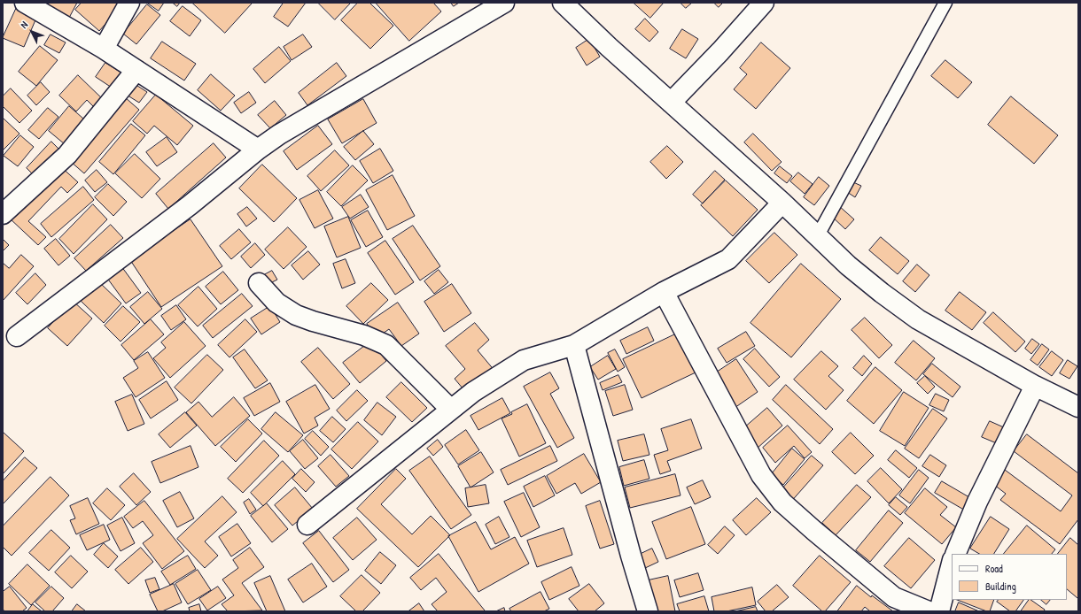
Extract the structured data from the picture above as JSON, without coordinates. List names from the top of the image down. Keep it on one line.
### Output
{"legend":["Road","Building"],"north":"top left"}
